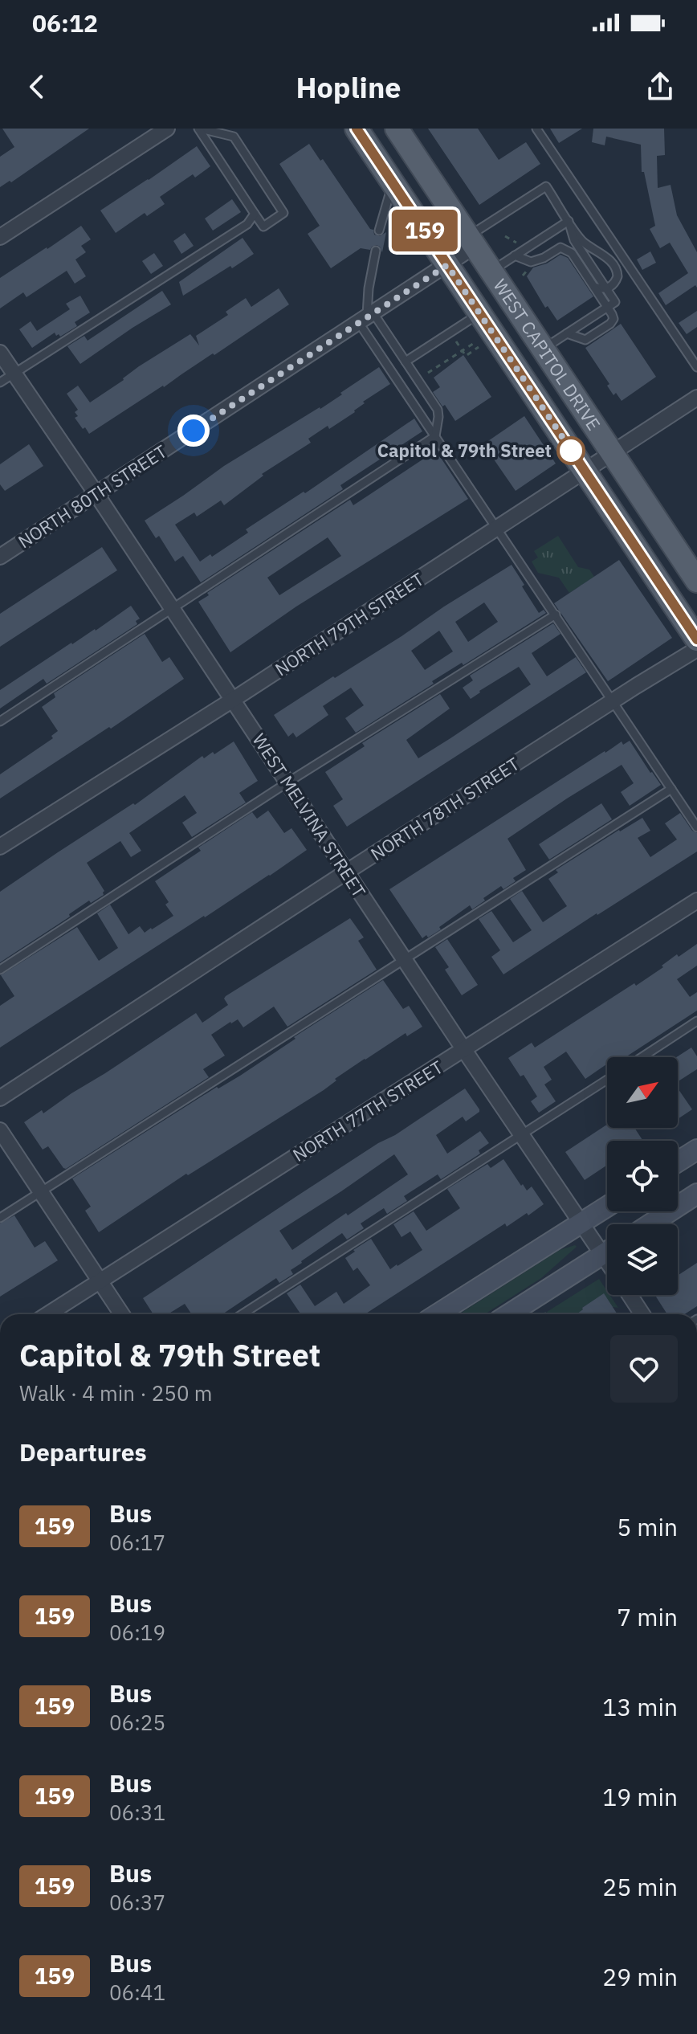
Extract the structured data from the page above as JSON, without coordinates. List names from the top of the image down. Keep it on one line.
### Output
{"streets":{"main road":["WEST CAPITOL DRIVE"],"street":["NORTH 80TH STREET","NORTH 79TH STREET","NORTH 78TH STREET","WEST MELVINA STREET","NORTH 77TH STREET"]},"crossings":[["WEST CAPITOL DRIVE","NORTH 80TH STREET"],["WEST CAPITOL DRIVE","NORTH 79TH STREET"],["NORTH 80TH STREET","WEST MELVINA STREET"],["NORTH 79TH STREET","WEST MELVINA STREET"],["NORTH 78TH STREET","WEST MELVINA STREET"],["WEST MELVINA STREET","NORTH 77TH STREET"]],"places":["Capitol & 79th Street"],"lines":["bus line 159"],"north":"top right","page":{"status":"06:12","header":"Hopline","on_map":"159","heading":[["Capitol & 79th Street","Walk · 4 min · 250 m"],"Departures"],"list":[{"mark":"159","name":"Bus","note":"06:17","value":"5 min"},{"mark":"159","name":"Bus","note":"06:19","value":"7 min"},{"mark":"159","name":"Bus","note":"06:25","value":"13 min"},{"mark":"159","name":"Bus","note":"06:31","value":"19 min"},{"mark":"159","name":"Bus","note":"06:37","value":"25 min"},{"mark":"159","name":"Bus","note":"06:41","value":"29 min"}]}}
